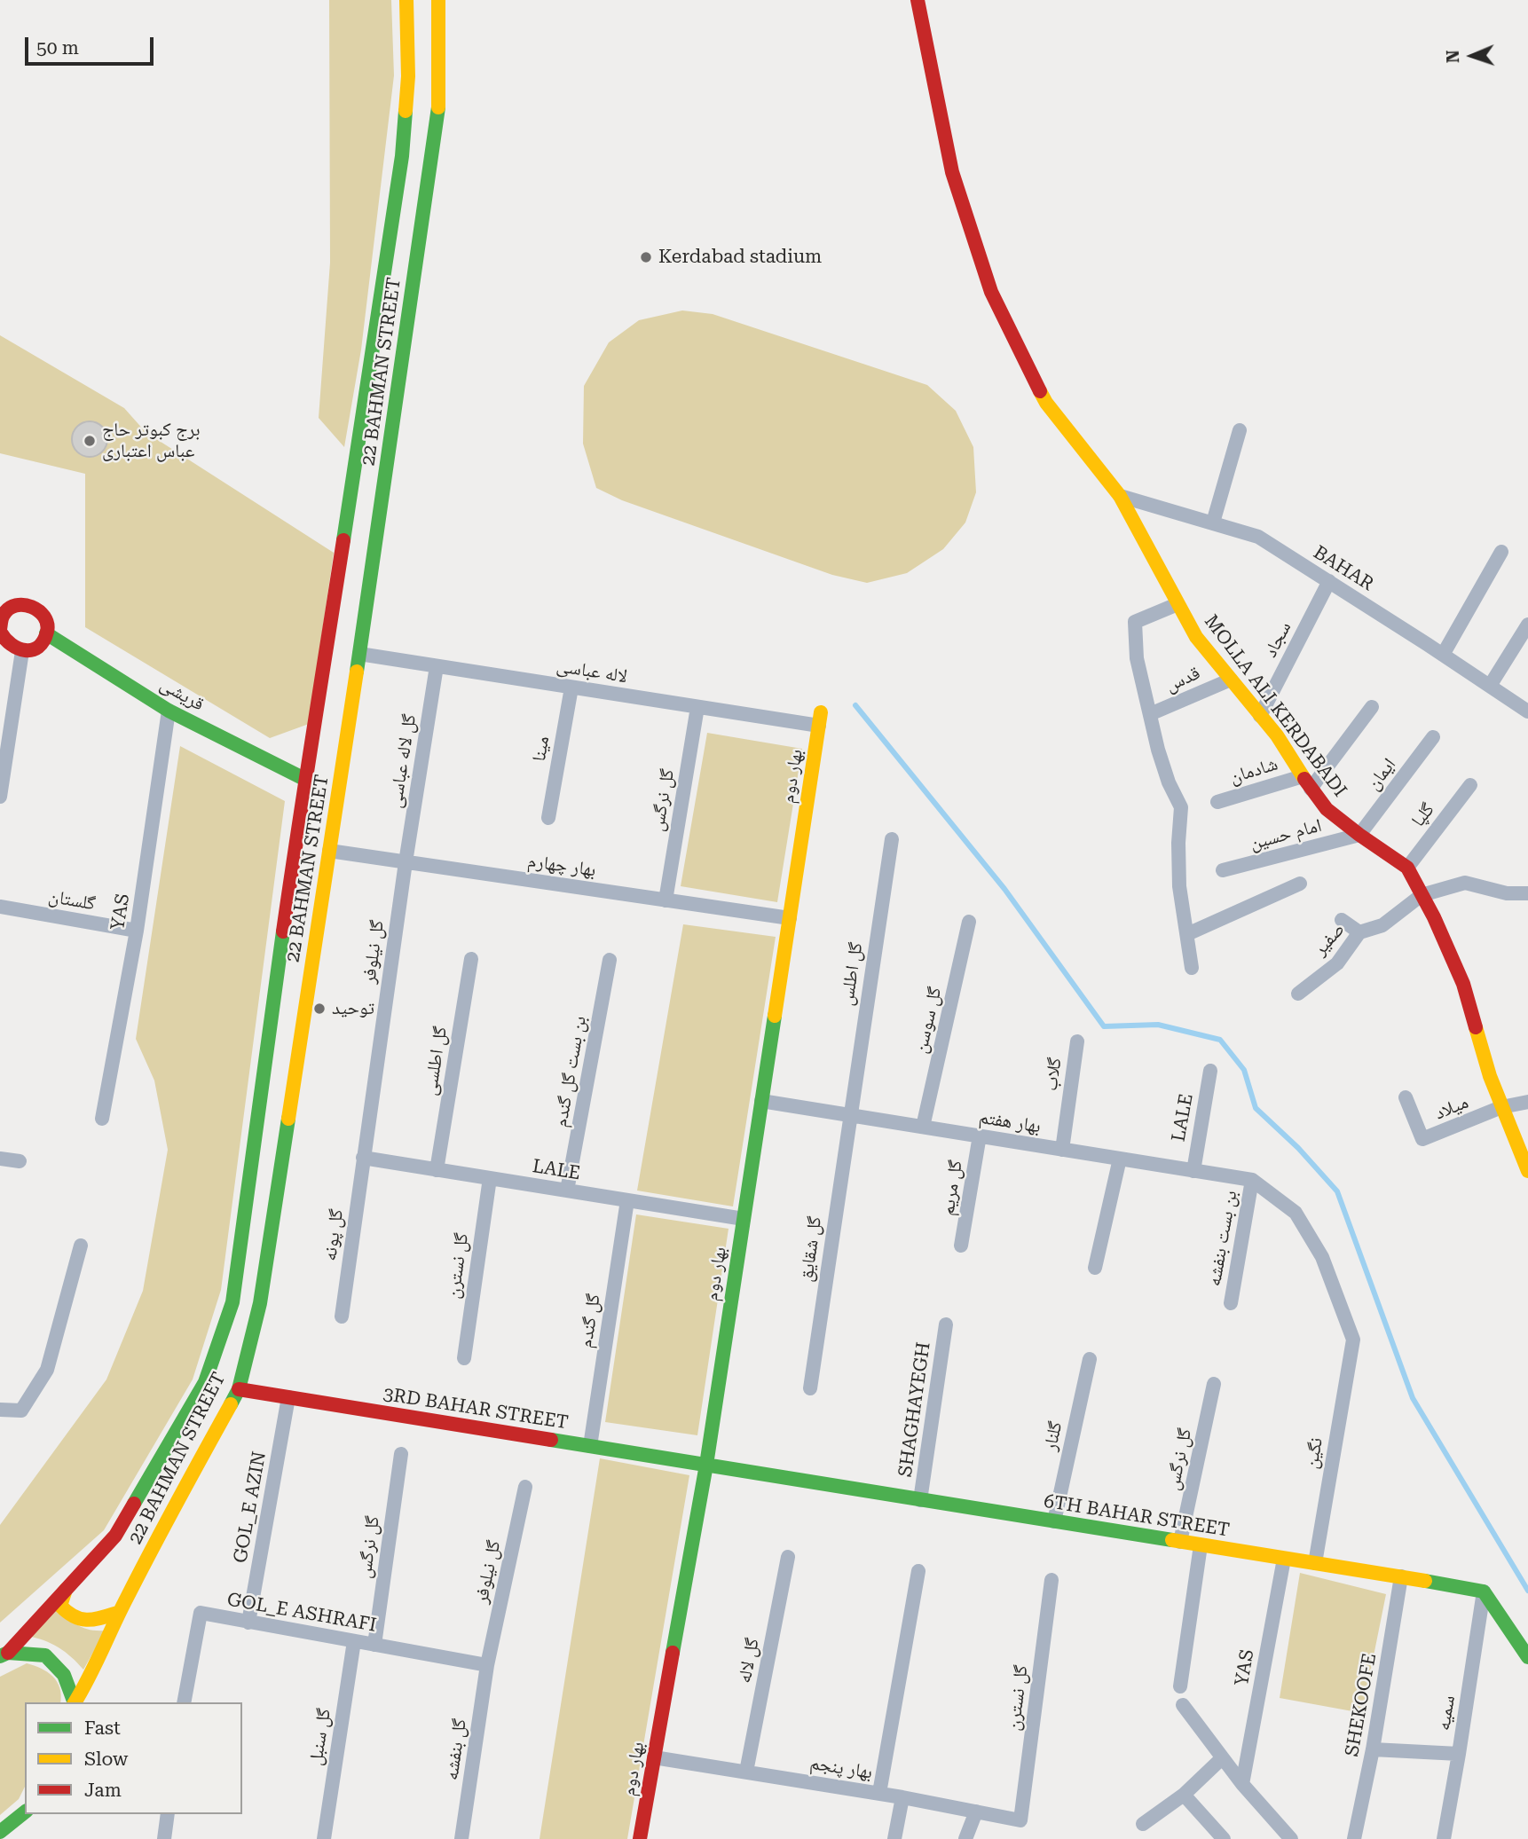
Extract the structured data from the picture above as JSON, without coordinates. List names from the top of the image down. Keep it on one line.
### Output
{"streets":{"main road":["22 BAHMAN STREET","قریشی","MOLLA ALI KERDABADI","بهار دوم","3RD BAHAR STREET","6TH BAHAR STREET"],"street":["BAHAR","سجاد","لاله عباسی","قدس","مینا","گل لاله عباسی","شادمان","ایمان","گل نرگس","گلپا","امام حسین","بهار چهارم","گلستان","YAS","صفیر","گل نیلوفر","گل اطلس","گل سوسن","گل اطلسی","بن بست گل گندم","گلاب","میلاد","LALE","بهار هفتم","گل مریم","گل پونه","بن بست بنفشه","گل شقایق","گل نسترن","گل گندم","SHAGHAYEGH","گلنار","نگین","GOL_E AZIN","GOL_E ASHRAFI","گل لاله","SHEKOOFE","سمیه","گل سنبل","گل بنفشه","بهار پنجم"]},"crossings":[["22 BAHMAN STREET","لاله عباسی"],["22 BAHMAN STREET","قریشی"],["22 BAHMAN STREET","بهار چهارم"],["22 BAHMAN STREET","3RD BAHAR STREET"],["BAHAR","سجاد"],["BAHAR","MOLLA ALI KERDABADI"],["سجاد","MOLLA ALI KERDABADI"],["لاله عباسی","مینا"],["لاله عباسی","گل لاله عباسی"],["لاله عباسی","بهار دوم"],["لاله عباسی","گل نرگس"],["قدس","MOLLA ALI KERDABADI"],["قریشی","YAS"],["MOLLA ALI KERDABADI","شادمان"],["MOLLA ALI KERDABADI","ایمان"],["MOLLA ALI KERDABADI","گلپا"],["MOLLA ALI KERDABADI","امام حسین"],["MOLLA ALI KERDABADI","صفیر"],["MOLLA ALI KERDABADI","میلاد"],["گل لاله عباسی","بهار چهارم"],["گل لاله عباسی","گل نیلوفر"],["ایمان","امام حسین"],["بهار دوم","بهار چهارم"],["بهار دوم","LALE"],["بهار دوم","بهار هفتم"],["بهار دوم","3RD BAHAR STREET"],["بهار دوم","6TH BAHAR STREET"],["بهار دوم","بهار پنجم"],["گل نرگس","بهار چهارم"],["گل نرگس","6TH BAHAR STREET"],["گل نرگس","GOL_E ASHRAFI"],["بهار چهارم","گل نیلوفر"],["گلستان","YAS"],["YAS","6TH BAHAR STREET"],["گل نیلوفر","LALE"],["گل نیلوفر","گل پونه"],["گل نیلوفر","GOL_E ASHRAFI"],["گل نیلوفر","گل بنفشه"],["گل اطلس","بهار هفتم"],["گل اطلس","گل شقایق"],["گل سوسن","بهار هفتم"],["گل اطلسی","LALE"],["بن بست گل گندم","LALE"],["گلاب","بهار هفتم"],["LALE","بهار هفتم"],["LALE","گل پونه"],["LALE","گل نسترن"],["LALE","گل گندم"],["بهار هفتم","گل مریم"],["بهار هفتم","بن بست بنفشه"],["بهار هفتم","گل شقایق"],["بهار هفتم","نگین"],["بن بست بنفشه","نگین"],["گل نسترن","بهار پنجم"],["گل گندم","3RD BAHAR STREET"],["3RD BAHAR STREET","GOL_E AZIN"],["3RD BAHAR STREET","6TH BAHAR STREET"],["SHAGHAYEGH","6TH BAHAR STREET"],["گلنار","6TH BAHAR STREET"],["نگین","6TH BAHAR STREET"],["GOL_E AZIN","GOL_E ASHRAFI"],["6TH BAHAR STREET","SHEKOOFE"],["6TH BAHAR STREET","سمیه"],["GOL_E ASHRAFI","گل سنبل"],["GOL_E ASHRAFI","گل بنفشه"],["گل لاله","بهار پنجم"]],"places":["Kerdabad stadium","برج کبوتر حاج عباس اعتباری","توحید"],"legend":["Fast","Slow","Jam"],"scale_bar":"50 m","north":"left"}
